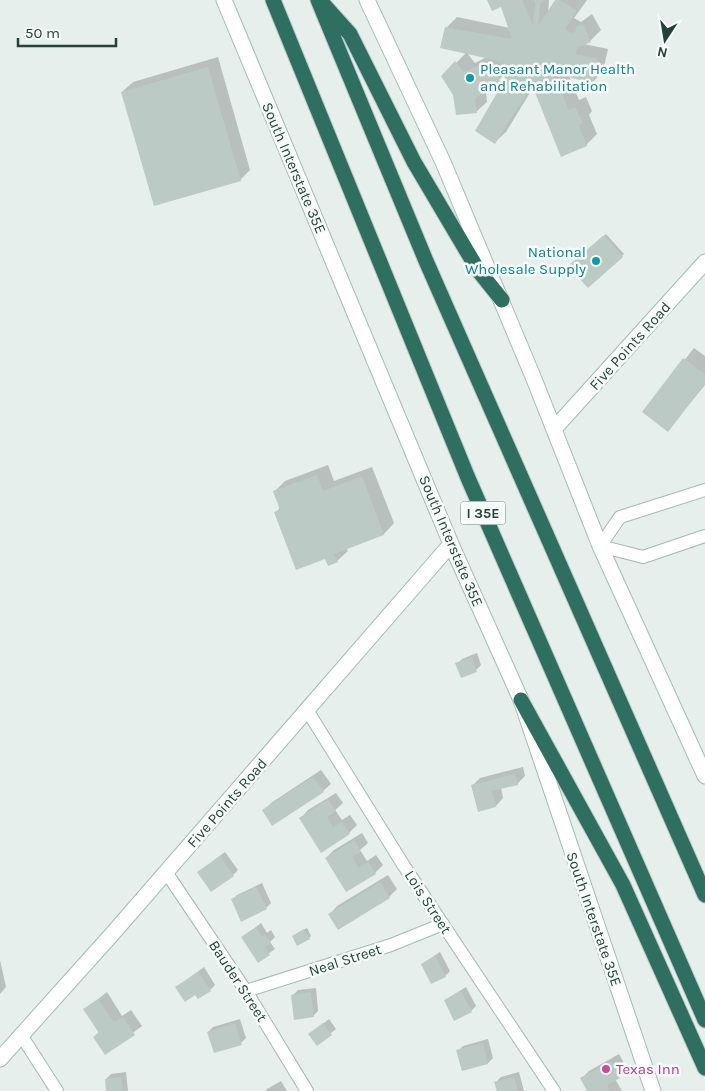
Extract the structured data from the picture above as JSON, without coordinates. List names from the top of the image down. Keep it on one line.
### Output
{"streets":{"highway":["I 35E"],"main road":["South Interstate 35E","Five Points Road"],"street":["Lois Street","Neal Street","Bauder Street"]},"crossings":[["South Interstate 35E","Five Points Road"],["Five Points Road","Lois Street"],["Five Points Road","Bauder Street"],["Lois Street","Neal Street"],["Neal Street","Bauder Street"]],"places":["Pleasant Manor Health and Rehabilitation","National Wholesale Supply","Texas Inn"],"scale_bar":"50 m","north":"bottom"}
